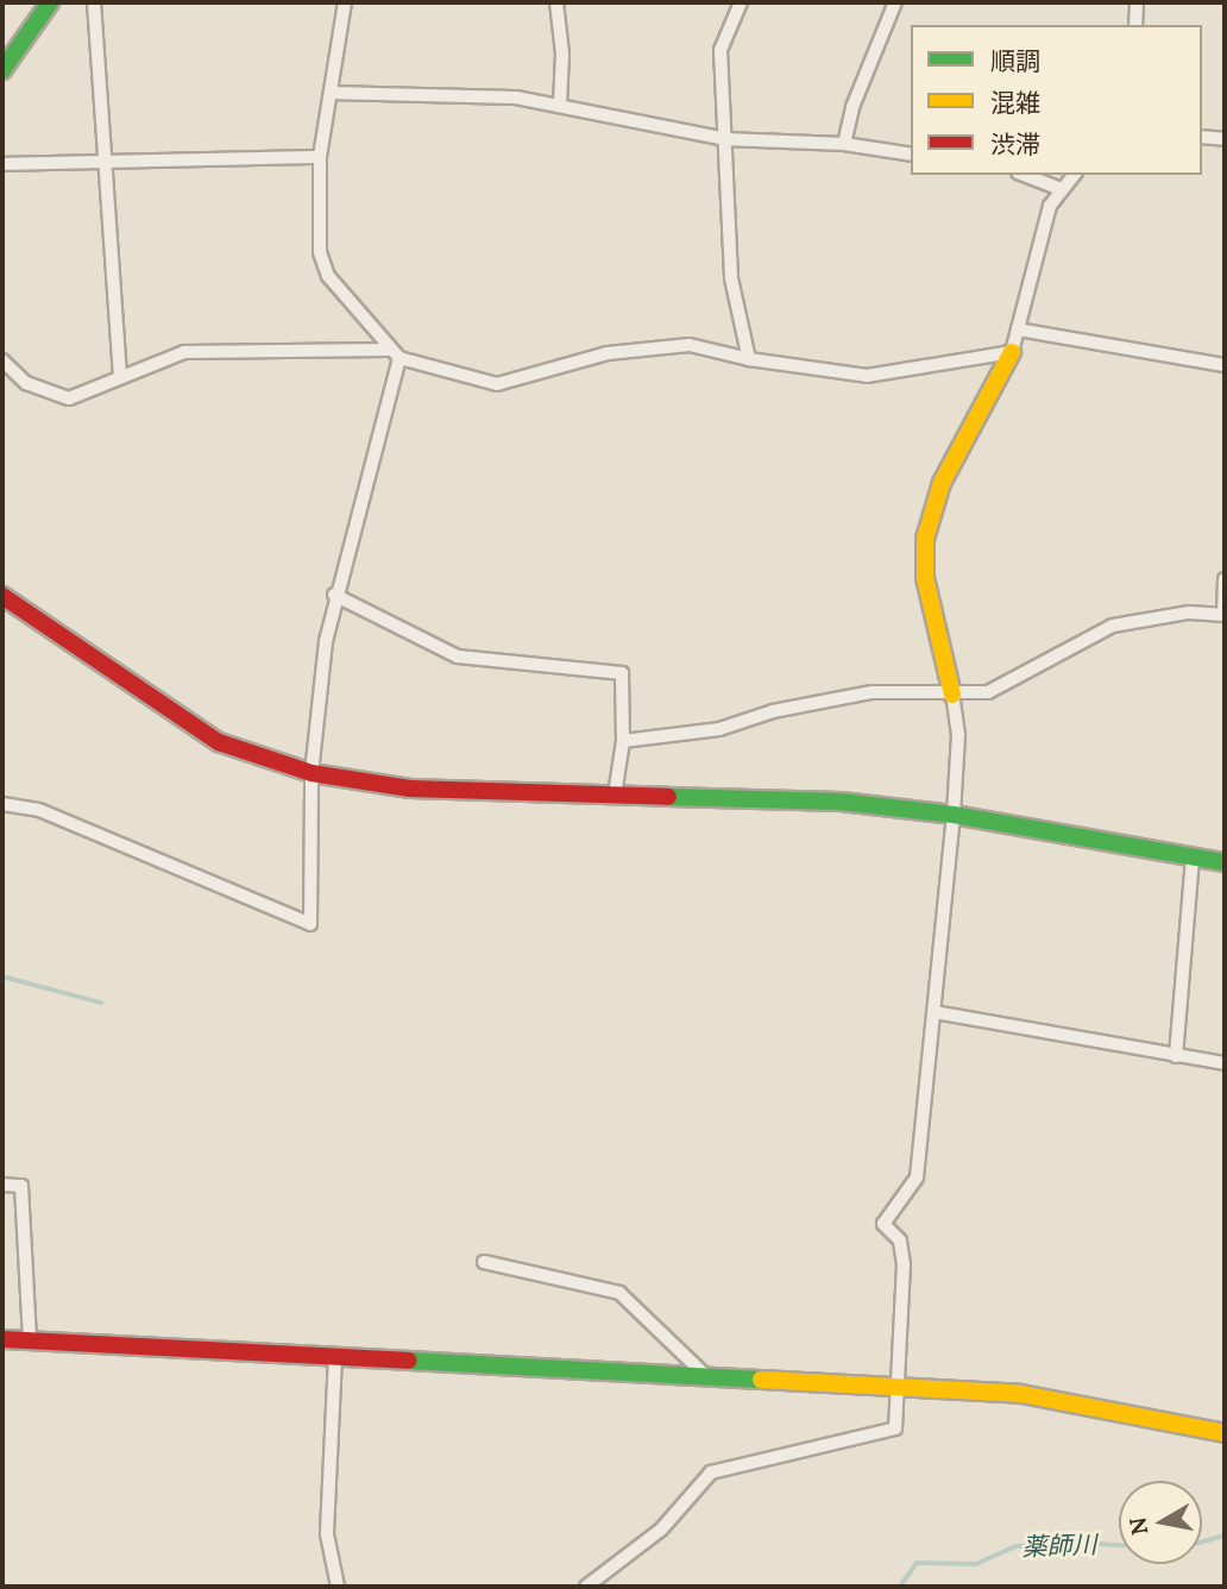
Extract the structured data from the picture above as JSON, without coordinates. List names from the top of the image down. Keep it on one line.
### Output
{"water":["薬師川"],"legend":["順調","混雑","渋滞"],"north":"left"}
